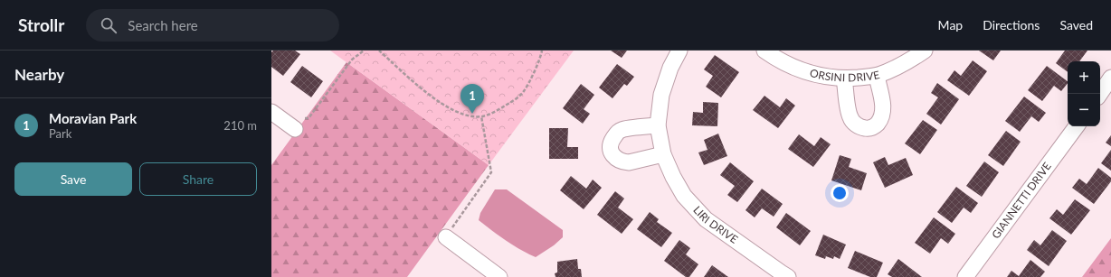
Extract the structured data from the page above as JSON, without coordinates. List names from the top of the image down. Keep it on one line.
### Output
{"streets":{"street":["ORSINI DRIVE","GIANNETTI DRIVE","LIRI DRIVE"]},"page":{"header":"Strollr","search":"Search here","nav":["Map","Directions","Saved"],"heading":"Nearby","map_buttons":["+","−"],"pins":"1","list":[{"mark":"1","name":"Moravian Park","note":"Park","value":"210 m"}],"buttons":["Save","Share"]}}
